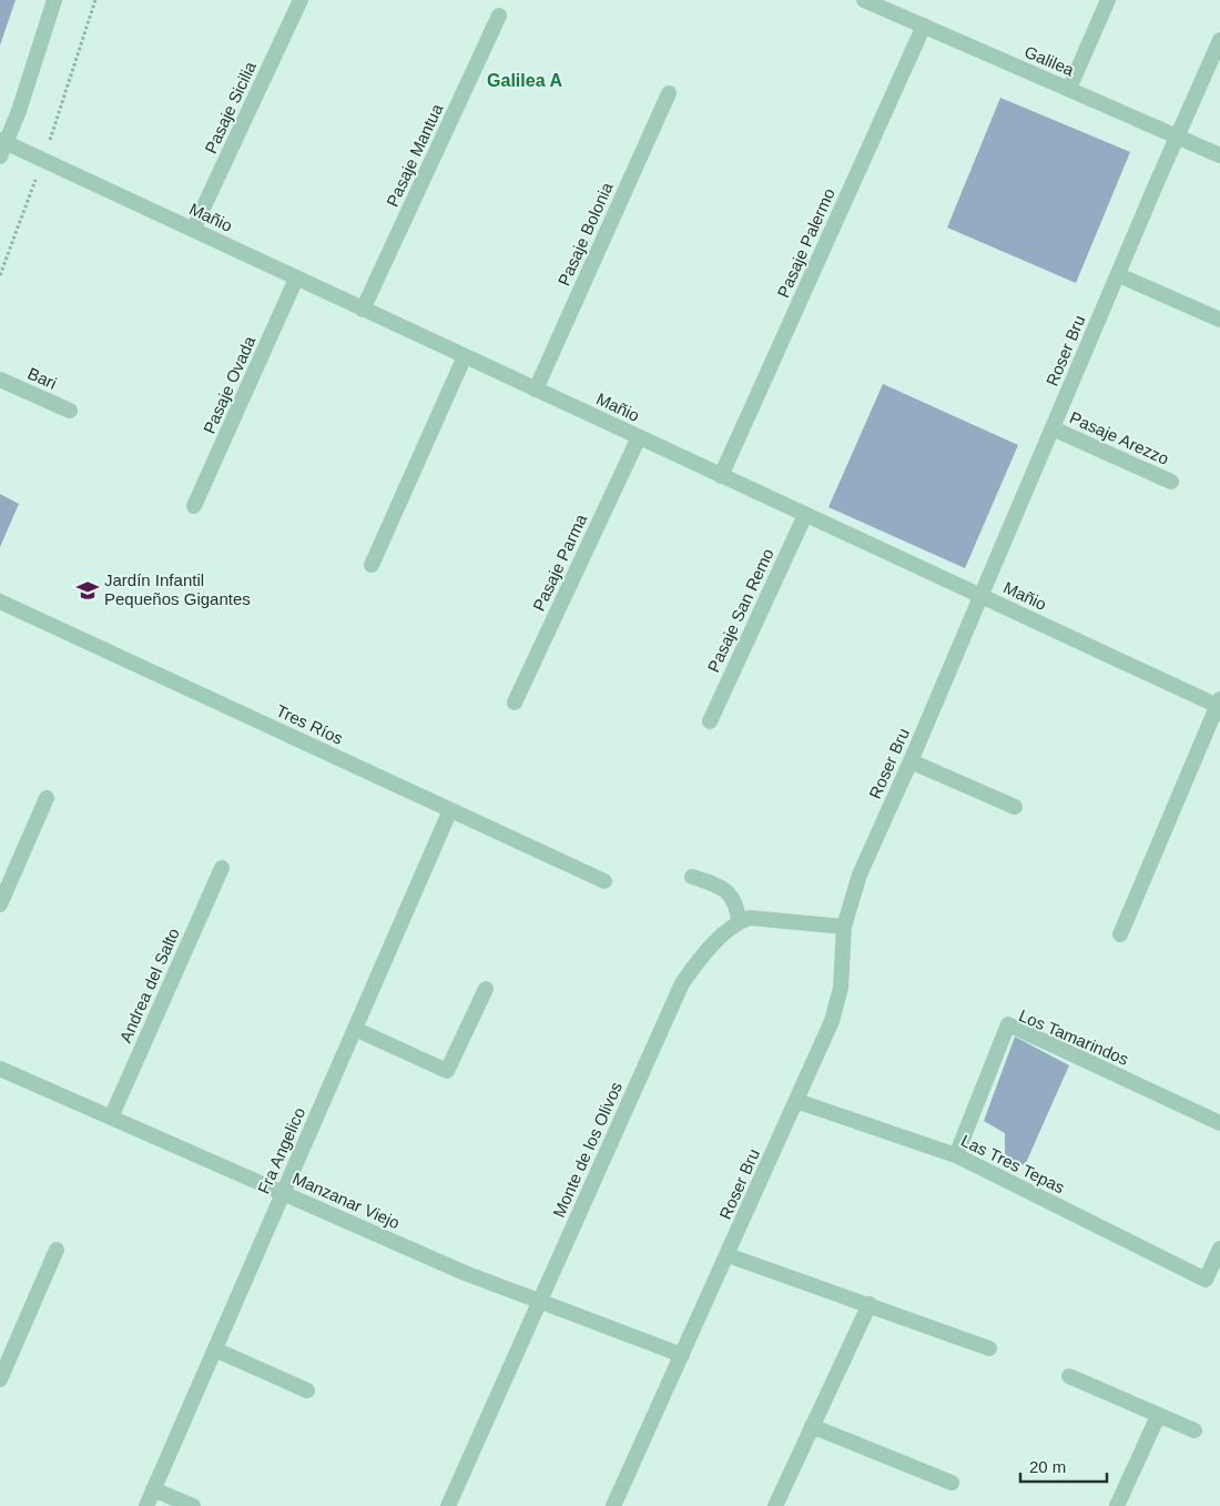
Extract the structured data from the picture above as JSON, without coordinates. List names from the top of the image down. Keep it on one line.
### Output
{"streets":{"street":["Galilea","Pasaje Sicilia","Pasaje Mantua","Mañio","Pasaje Bolonia","Pasaje Palermo","Roser Bru","Bari","Pasaje Ovada","Pasaje Arezzo","Pasaje Parma","Pasaje San Remo","Tres Ríos","Andrea del Salto","Los Tamarindos","Monte de los Olivos","Fra Angelico","Las Tres Tepas","Manzanar Viejo"]},"crossings":[["Galilea","Pasaje Palermo"],["Galilea","Roser Bru"],["Pasaje Sicilia","Mañio"],["Pasaje Mantua","Mañio"],["Mañio","Pasaje Bolonia"],["Mañio","Pasaje Palermo"],["Mañio","Roser Bru"],["Mañio","Pasaje Ovada"],["Mañio","Pasaje Parma"],["Mañio","Pasaje San Remo"],["Roser Bru","Pasaje Arezzo"],["Roser Bru","Las Tres Tepas"],["Roser Bru","Manzanar Viejo"],["Tres Ríos","Fra Angelico"],["Andrea del Salto","Manzanar Viejo"],["Los Tamarindos","Las Tres Tepas"],["Monte de los Olivos","Manzanar Viejo"],["Fra Angelico","Manzanar Viejo"]],"districts":["Galilea A"],"places":{"school or university":["Jardín Infantil Pequeños Gigantes"]},"scale_bar":"20 m"}
